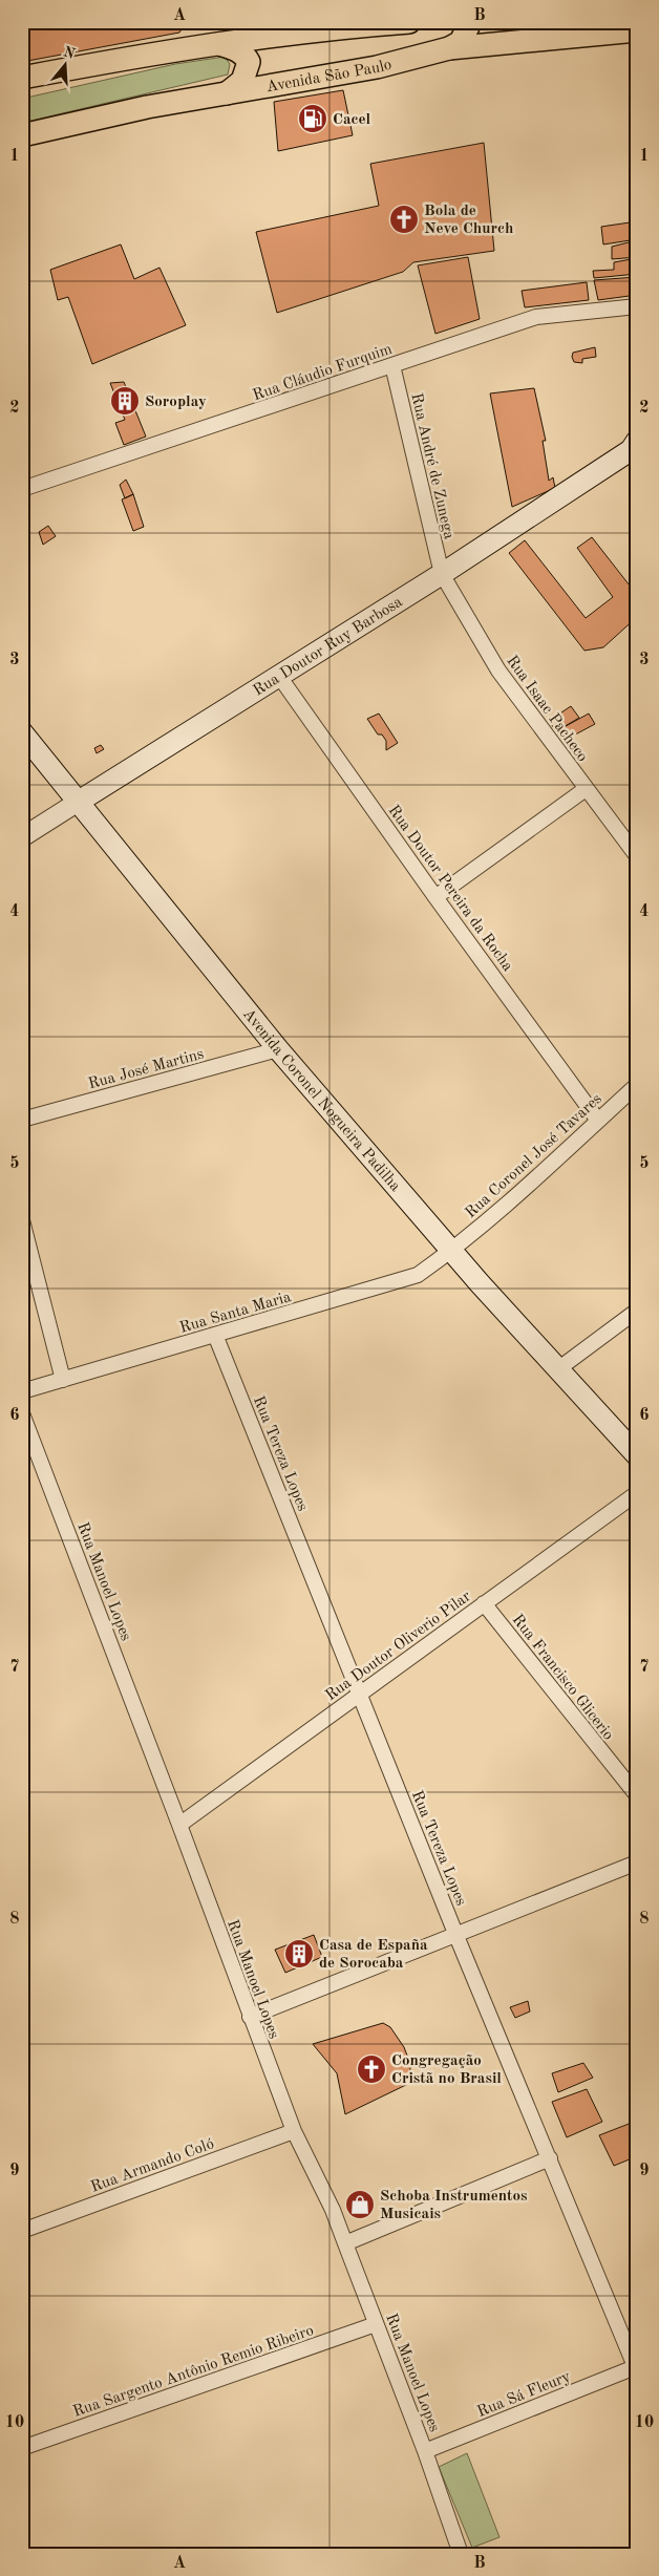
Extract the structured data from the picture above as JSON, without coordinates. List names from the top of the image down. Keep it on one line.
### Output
{"streets":{"main road":["Avenida São Paulo","Rua Doutor Ruy Barbosa","Avenida Coronel Nogueira Padilha"],"street":["Rua Cláudio Furquim","Rua André de Zunega","Rua Isaac Pacheco","Rua Doutor Pereira da Rocha","Rua José Martins","Rua Coronel José Tavares","Rua Santa Maria","Rua Tereza Lopes","Rua Manoel Lopes","Rua Doutor Oliverio Pilar","Rua Francisco Glicerio","Rua Armando Coló","Rua Sargento Antônio Remio Ribeiro","Rua Sá Fleury"]},"crossings":[["Rua Cláudio Furquim","Rua André de Zunega"],["Rua André de Zunega","Rua Doutor Ruy Barbosa"],["Rua André de Zunega","Rua Isaac Pacheco"],["Rua Doutor Ruy Barbosa","Rua Isaac Pacheco"],["Rua Doutor Ruy Barbosa","Rua Doutor Pereira da Rocha"],["Rua Doutor Ruy Barbosa","Avenida Coronel Nogueira Padilha"],["Rua Doutor Pereira da Rocha","Rua Coronel José Tavares"],["Rua José Martins","Avenida Coronel Nogueira Padilha"],["Avenida Coronel Nogueira Padilha","Rua Coronel José Tavares"],["Avenida Coronel Nogueira Padilha","Rua Santa Maria"],["Rua Coronel José Tavares","Rua Santa Maria"],["Rua Santa Maria","Rua Tereza Lopes"],["Rua Tereza Lopes","Rua Doutor Oliverio Pilar"],["Rua Tereza Lopes","Rua Sá Fleury"],["Rua Manoel Lopes","Rua Doutor Oliverio Pilar"],["Rua Manoel Lopes","Rua Armando Coló"],["Rua Manoel Lopes","Rua Sargento Antônio Remio Ribeiro"],["Rua Manoel Lopes","Rua Sá Fleury"],["Rua Doutor Oliverio Pilar","Rua Francisco Glicerio"]],"places":{"fuel station":["Cacel"],"church":["Bola de Neve Church","Congregação Cristã no Brasil"],"building":["Soroplay","Casa de España de Sorocaba"],"shop":["Schoba Instrumentos Musicais"]},"north":"top","grid":{"columns":["A","B"],"rows":["1","2","3","4","5","6","7","8","9","10"]}}
